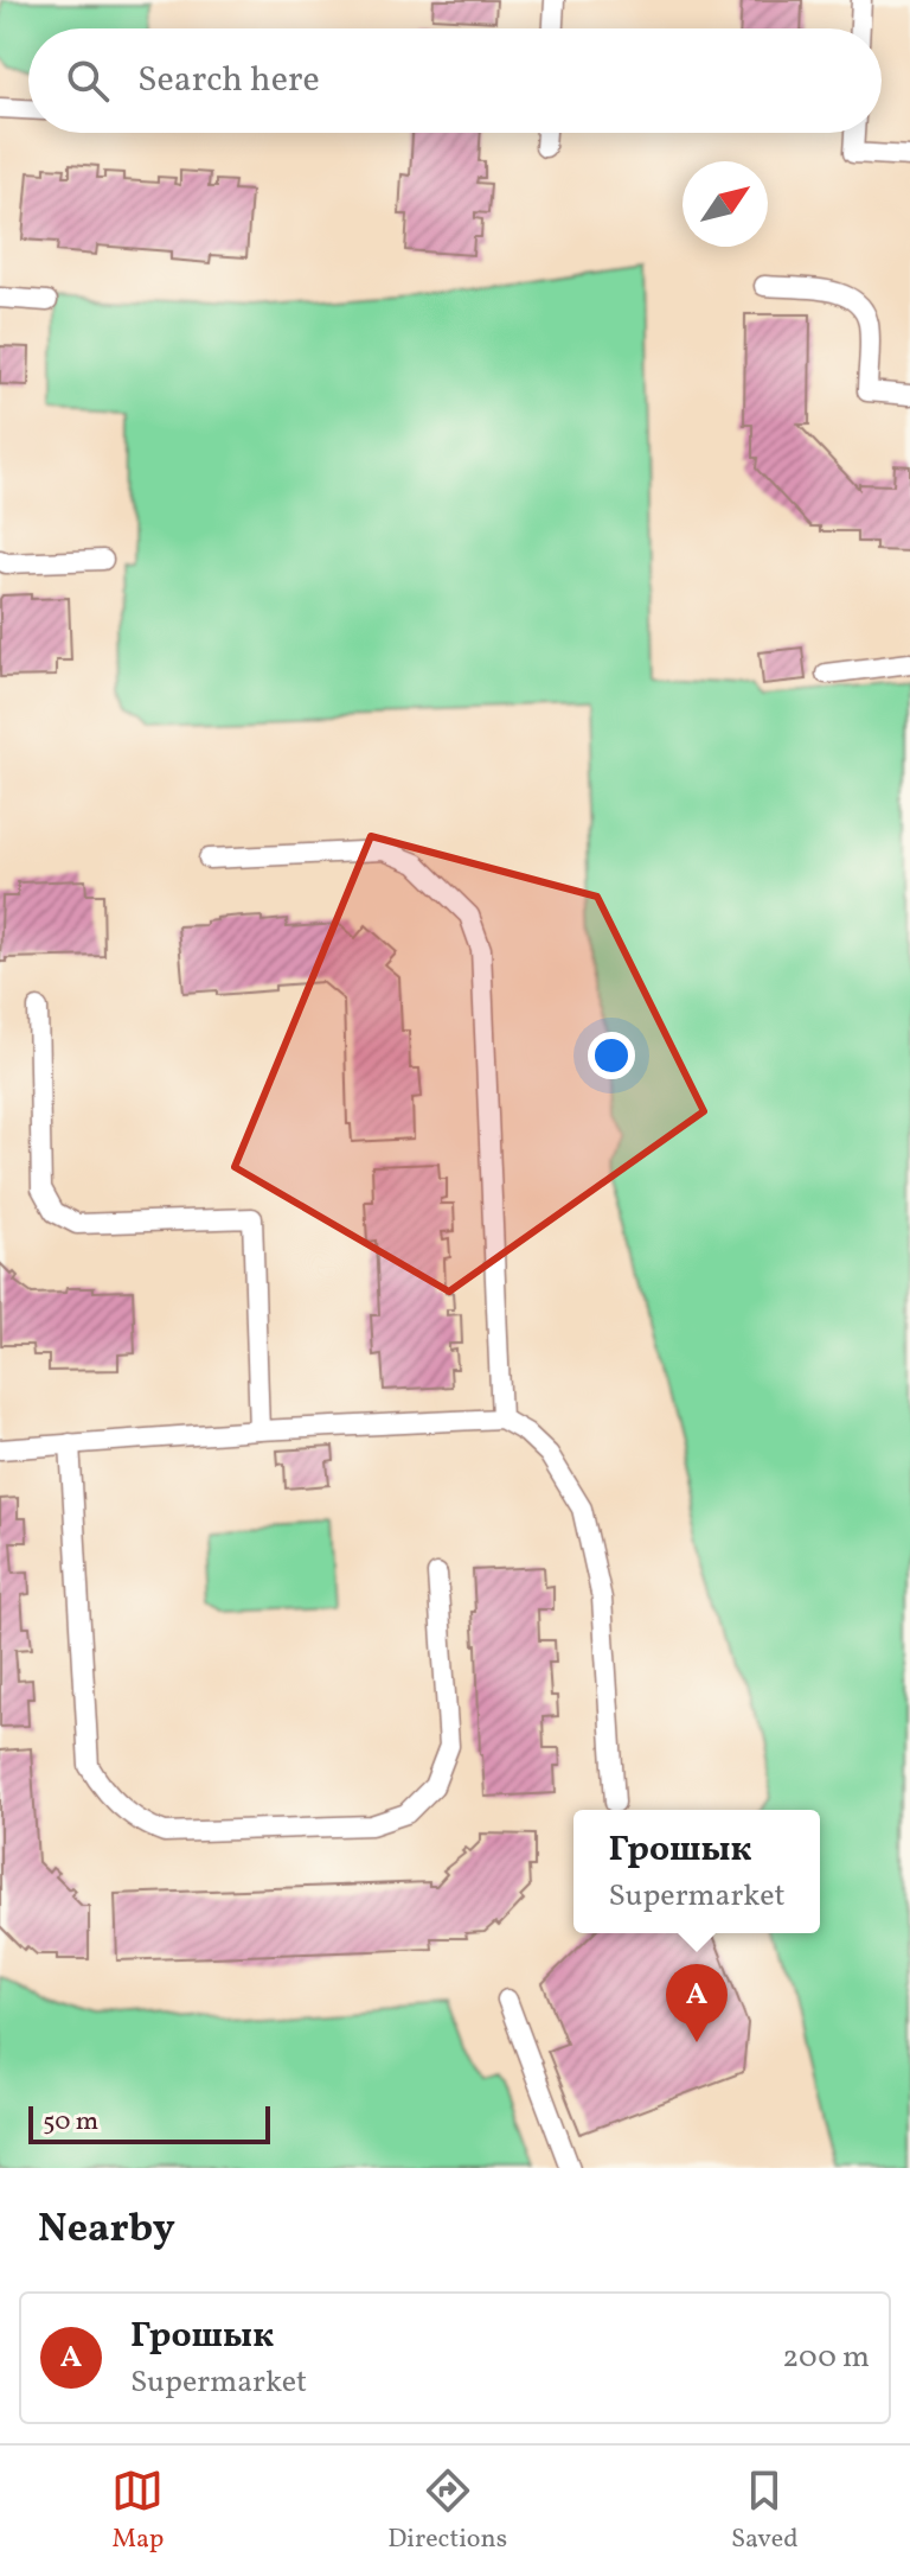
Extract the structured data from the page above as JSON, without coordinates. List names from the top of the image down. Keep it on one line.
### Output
{"scale_bar":"50 m","north":"top right","page":{"search":"Search here","popup":["Грошык","Supermarket"],"pins":"A","scale":"50 m","heading":"Nearby","list":[{"mark":"A","name":"Грошык","note":"Supermarket","value":"200 m"}],"nav":["Map","Directions","Saved"]}}
